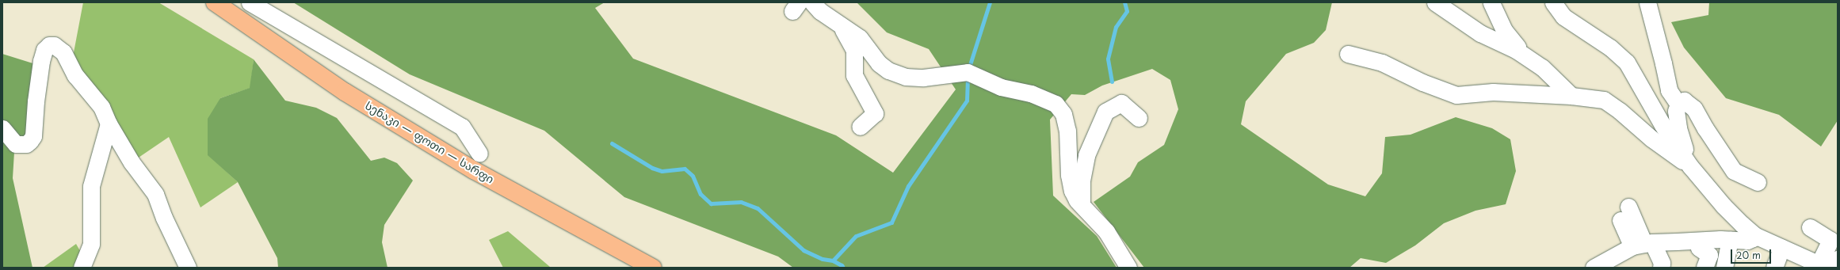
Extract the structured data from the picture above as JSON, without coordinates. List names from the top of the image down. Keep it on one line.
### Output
{"streets":{"highway":["სენაკი — ფოთი — სარფი"]},"scale_bar":"20 m"}
